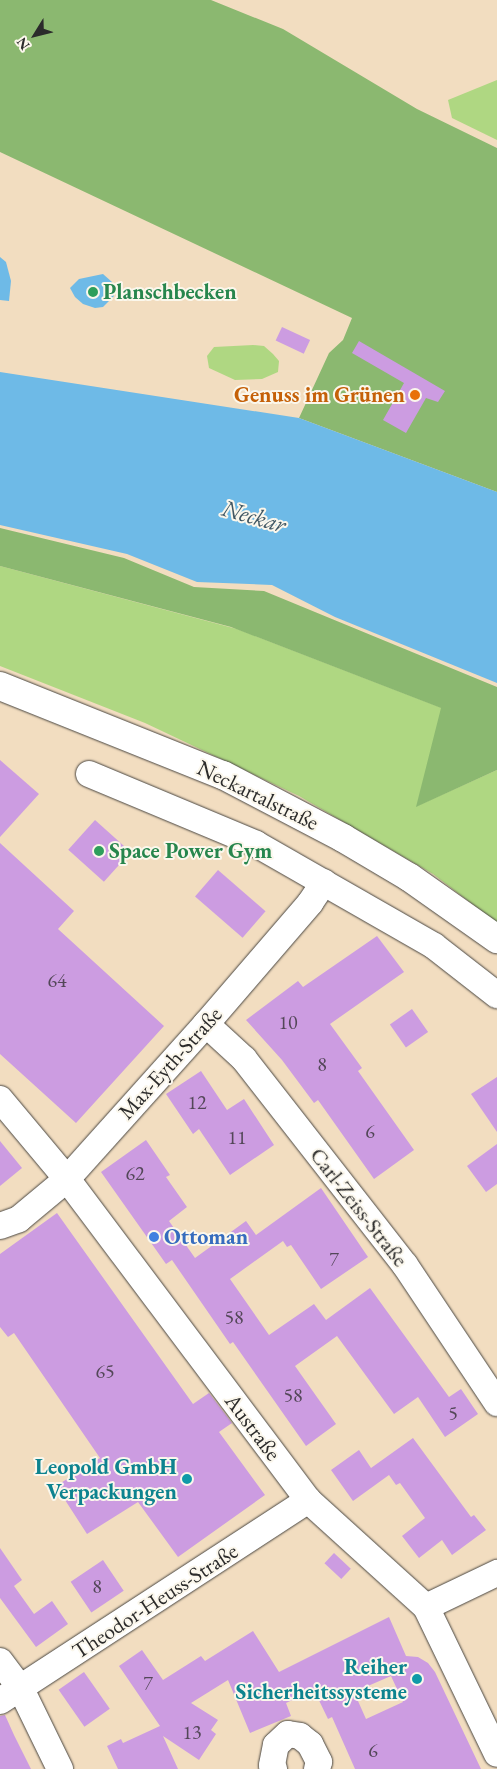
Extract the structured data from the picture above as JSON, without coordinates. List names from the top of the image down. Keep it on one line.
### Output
{"streets":{"main road":["Neckartalstraße"],"street":["Max-Eyth-Straße","Carl-Zeiss-Straße","Austraße","Theodor-Heuss-Straße"]},"crossings":[["Neckartalstraße","Max-Eyth-Straße"],["Max-Eyth-Straße","Carl-Zeiss-Straße"],["Max-Eyth-Straße","Austraße"],["Austraße","Theodor-Heuss-Straße"]],"water":["Neckar"],"places":["Planschbecken","Genuss im Grünen","Space Power Gym","Ottoman","Leopold GmbH Verpackungen","Reiher Sicherheitssysteme"],"house_numbers":["64","10","8","12","6","11","62","7","58","65","58","5","8","7","13","6"],"north":"bottom left"}
